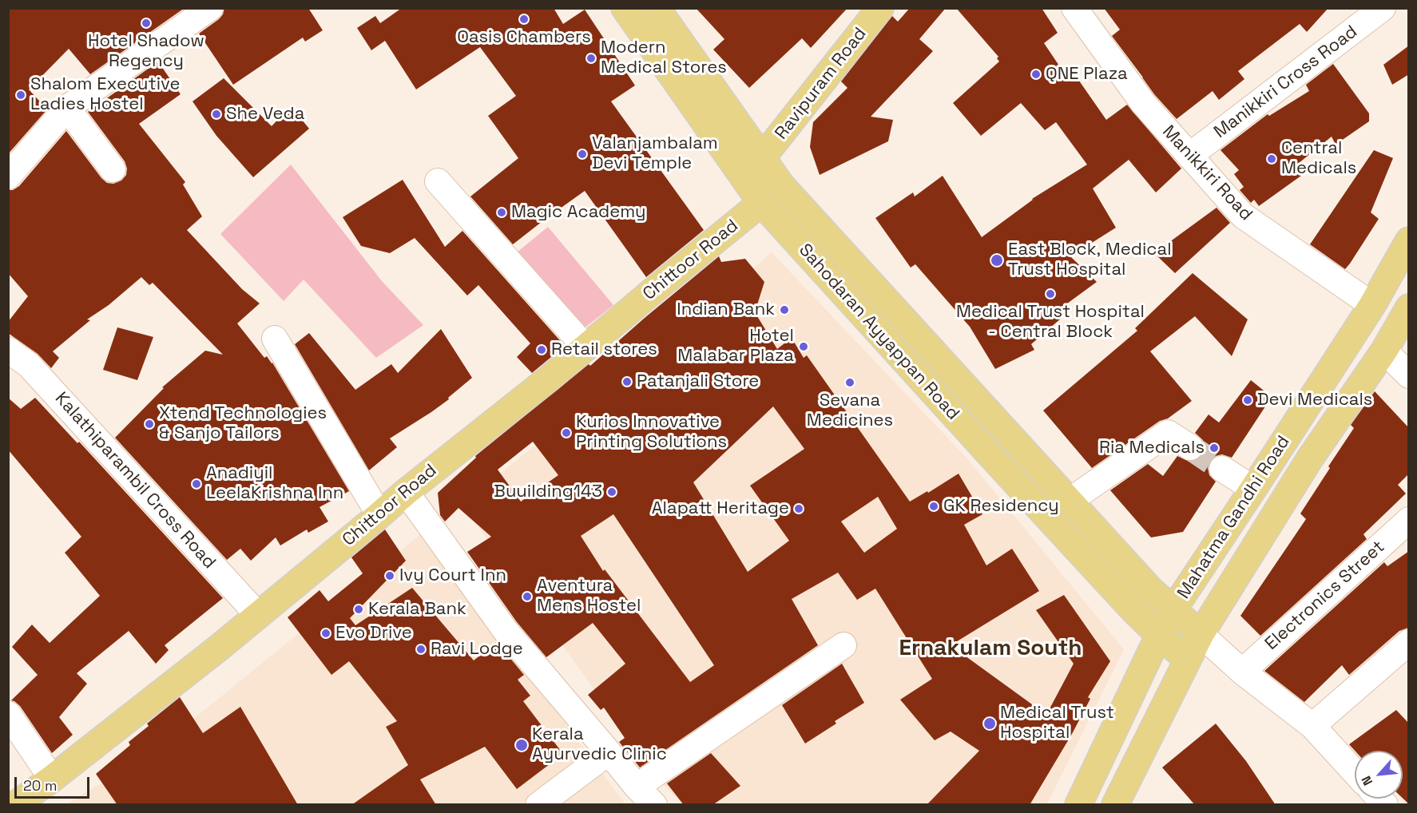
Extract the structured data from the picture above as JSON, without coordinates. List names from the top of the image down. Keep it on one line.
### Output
{"streets":{"main road":["Ravipuram Road","Chittoor Road","Sahodaran Ayyappan Road","Mahatma Gandhi Road"],"street":["Manikkiri Cross Road","Manikkiri Road","Kalathiparambil Cross Road","Electronics Street"]},"crossings":[["Manikkiri Cross Road","Manikkiri Road"],["Ravipuram Road","Sahodaran Ayyappan Road"],["Manikkiri Road","Mahatma Gandhi Road"],["Chittoor Road","Sahodaran Ayyappan Road"],["Chittoor Road","Kalathiparambil Cross Road"],["Sahodaran Ayyappan Road","Mahatma Gandhi Road"]],"districts":["Ernakulam South"],"places":["Oasis Chambers","Hotel Shadow Regency","Modern Medical Stores","QNE Plaza","Shalom Executive Ladies Hostel","She Veda","Valanjambalam Devi Temple","Central Medicals","Magic Academy","East Block, Medical Trust Hospital","Medical Trust Hospital - Central Block","Indian Bank","Hotel Malabar Plaza","Retail stores","Patanjali Store","Sevana Medicines","Devi Medicals","Xtend Technologies & Sanjo Tailors","Kurios Innovative Printing Solutions","Ria Medicals","Anadiyil LeelaKrishna Inn","Buuilding143","GK Residency","Alapatt Heritage","Ivy Court Inn","Aventura Mens Hostel","Kerala Bank","Evo Drive","Ravi Lodge","Medical Trust Hospital","Kerala Ayurvedic Clinic"],"scale_bar":"20 m","north":"bottom left"}
